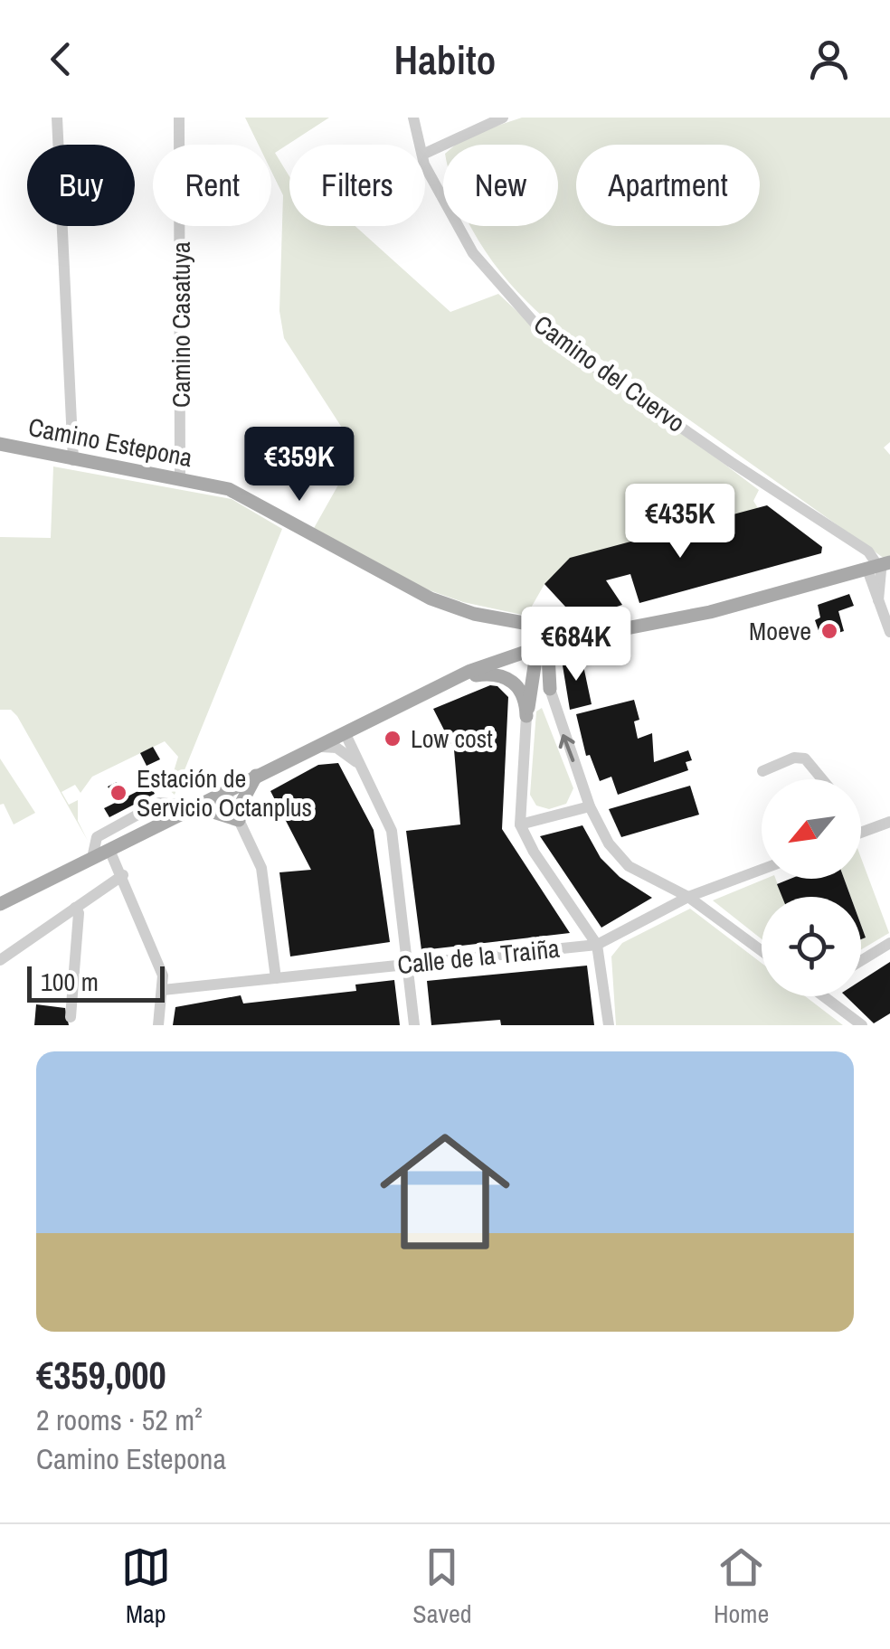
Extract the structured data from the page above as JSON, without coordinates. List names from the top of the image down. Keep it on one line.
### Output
{"streets":{"main road":["Camino Estepona"],"street":["Camino Casatuya","Camino del Cuervo","Calle de la Traiña"]},"crossings":[["Camino Casatuya","Camino Estepona"]],"places":["Moeve","Low cost","Estación de Servicio Octanplus"],"scale_bar":"100 m","north":"bottom left","page":{"header":"Habito","chip":["Buy","Rent","Filters","New","Apartment"],"price":["€359K","€435K","€684K"],"scale":"100 m","list":[{"name":"€359,000","note":"2 rooms · 52 m² · Camino Estepona"}],"tabs":["Map","Saved","Home"]}}
